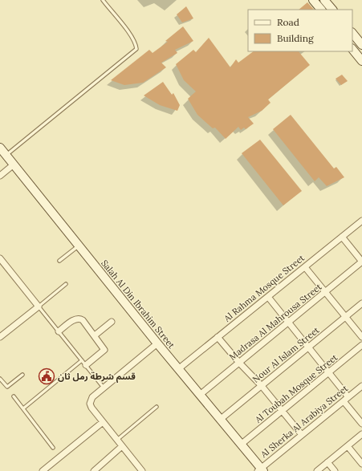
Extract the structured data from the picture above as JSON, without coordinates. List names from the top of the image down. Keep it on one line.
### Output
{"streets":{"street":["Al Rahma Mosque Street","Salah Al Din Ibrahim Street","Madrasa Al Mahrousa Street","Nour Al Islam Street","Al Toubah Mosque Street","Al Sherka Al Arabiya Street"]},"crossings":[["Al Rahma Mosque Street","Salah Al Din Ibrahim Street"],["Salah Al Din Ibrahim Street","Madrasa Al Mahrousa Street"],["Salah Al Din Ibrahim Street","Nour Al Islam Street"],["Salah Al Din Ibrahim Street","Al Toubah Mosque Street"],["Salah Al Din Ibrahim Street","Al Sherka Al Arabiya Street"]],"places":{"public building":["قسم شرطة رمل ثان"]},"legend":["Road","Building"]}
